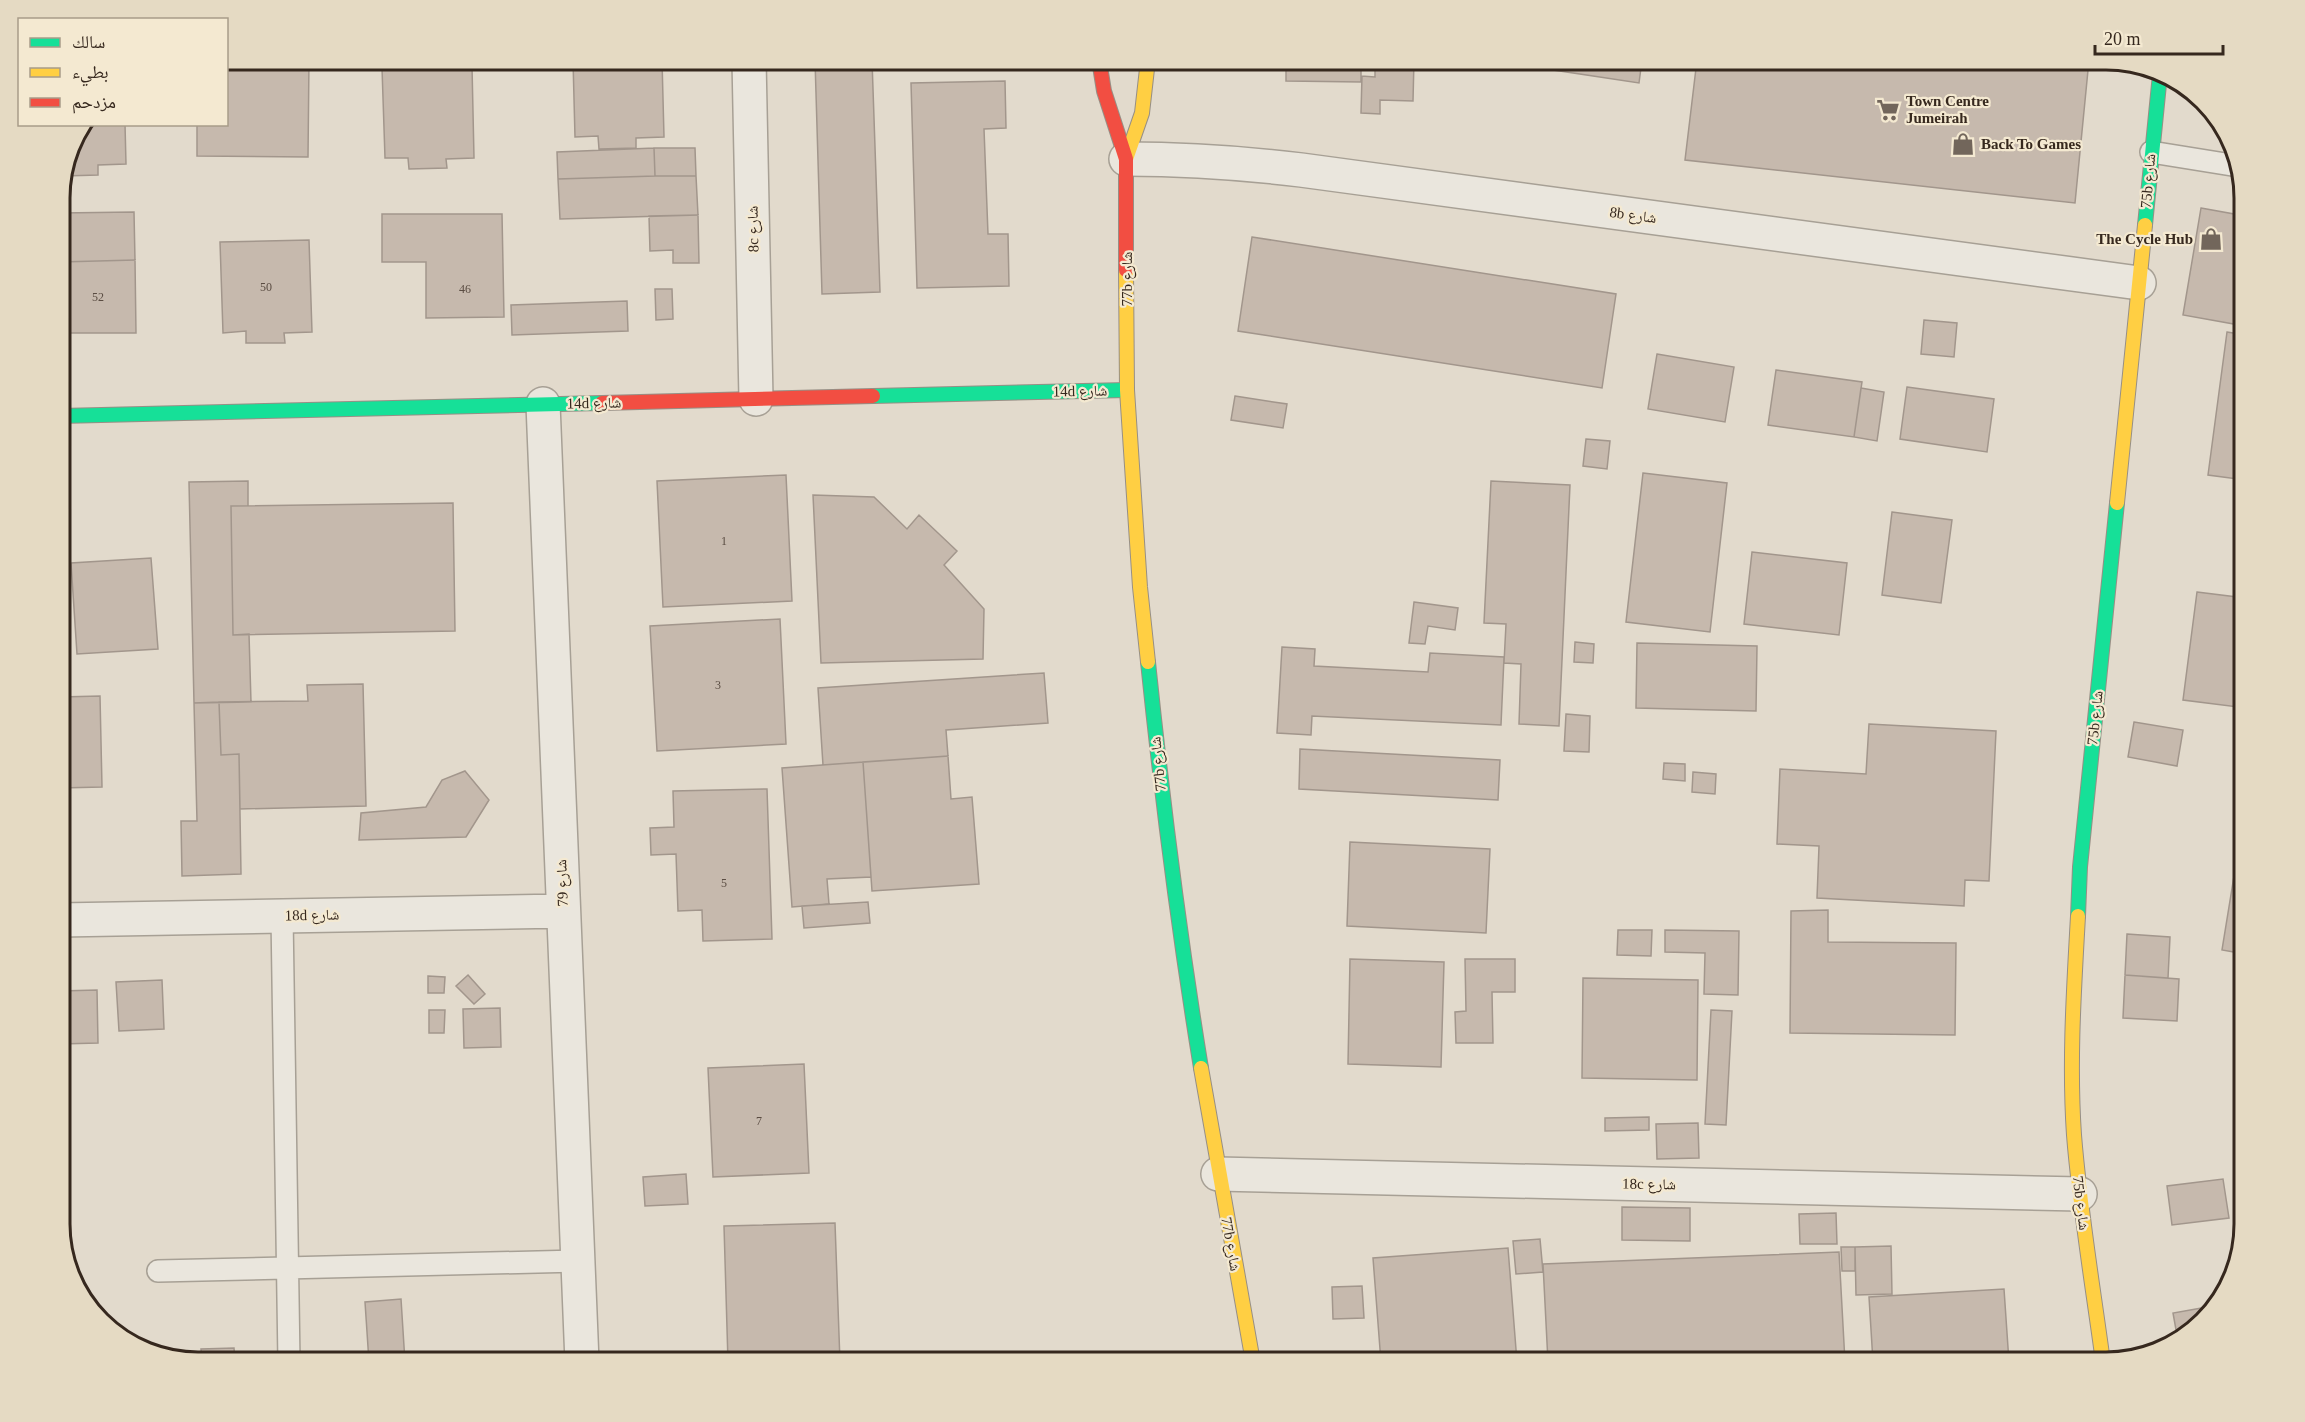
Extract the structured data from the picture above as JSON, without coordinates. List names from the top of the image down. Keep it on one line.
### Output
{"streets":{"street":["75b شارع","8b شارع","8c شارع","77b شارع","14d شارع","شارع 79","18d شارع","18c شارع"]},"crossings":[["75b شارع","8b شارع"],["75b شارع","18c شارع"],["8b شارع","77b شارع"],["8c شارع","14d شارع"],["77b شارع","14d شارع"],["77b شارع","18c شارع"],["14d شارع","شارع 79"],["شارع 79","18d شارع"]],"places":{"supermarket":["Town Centre Jumeirah"],"shop":["Back To Games","The Cycle Hub"]},"house_numbers":["50","46","52","1","3","5","7"],"legend":["سالك","بطيء","مزدحم"],"scale_bar":"20 m"}
